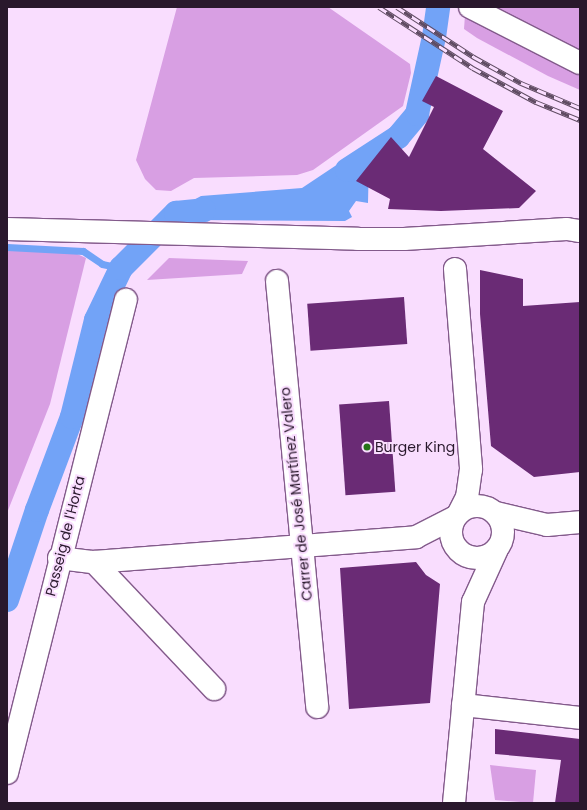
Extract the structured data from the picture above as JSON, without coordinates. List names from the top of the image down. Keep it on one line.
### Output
{"streets":{"street":["Carrer de José Martínez Valero","Passeig de l'Horta"]},"places":["Burger King"]}
